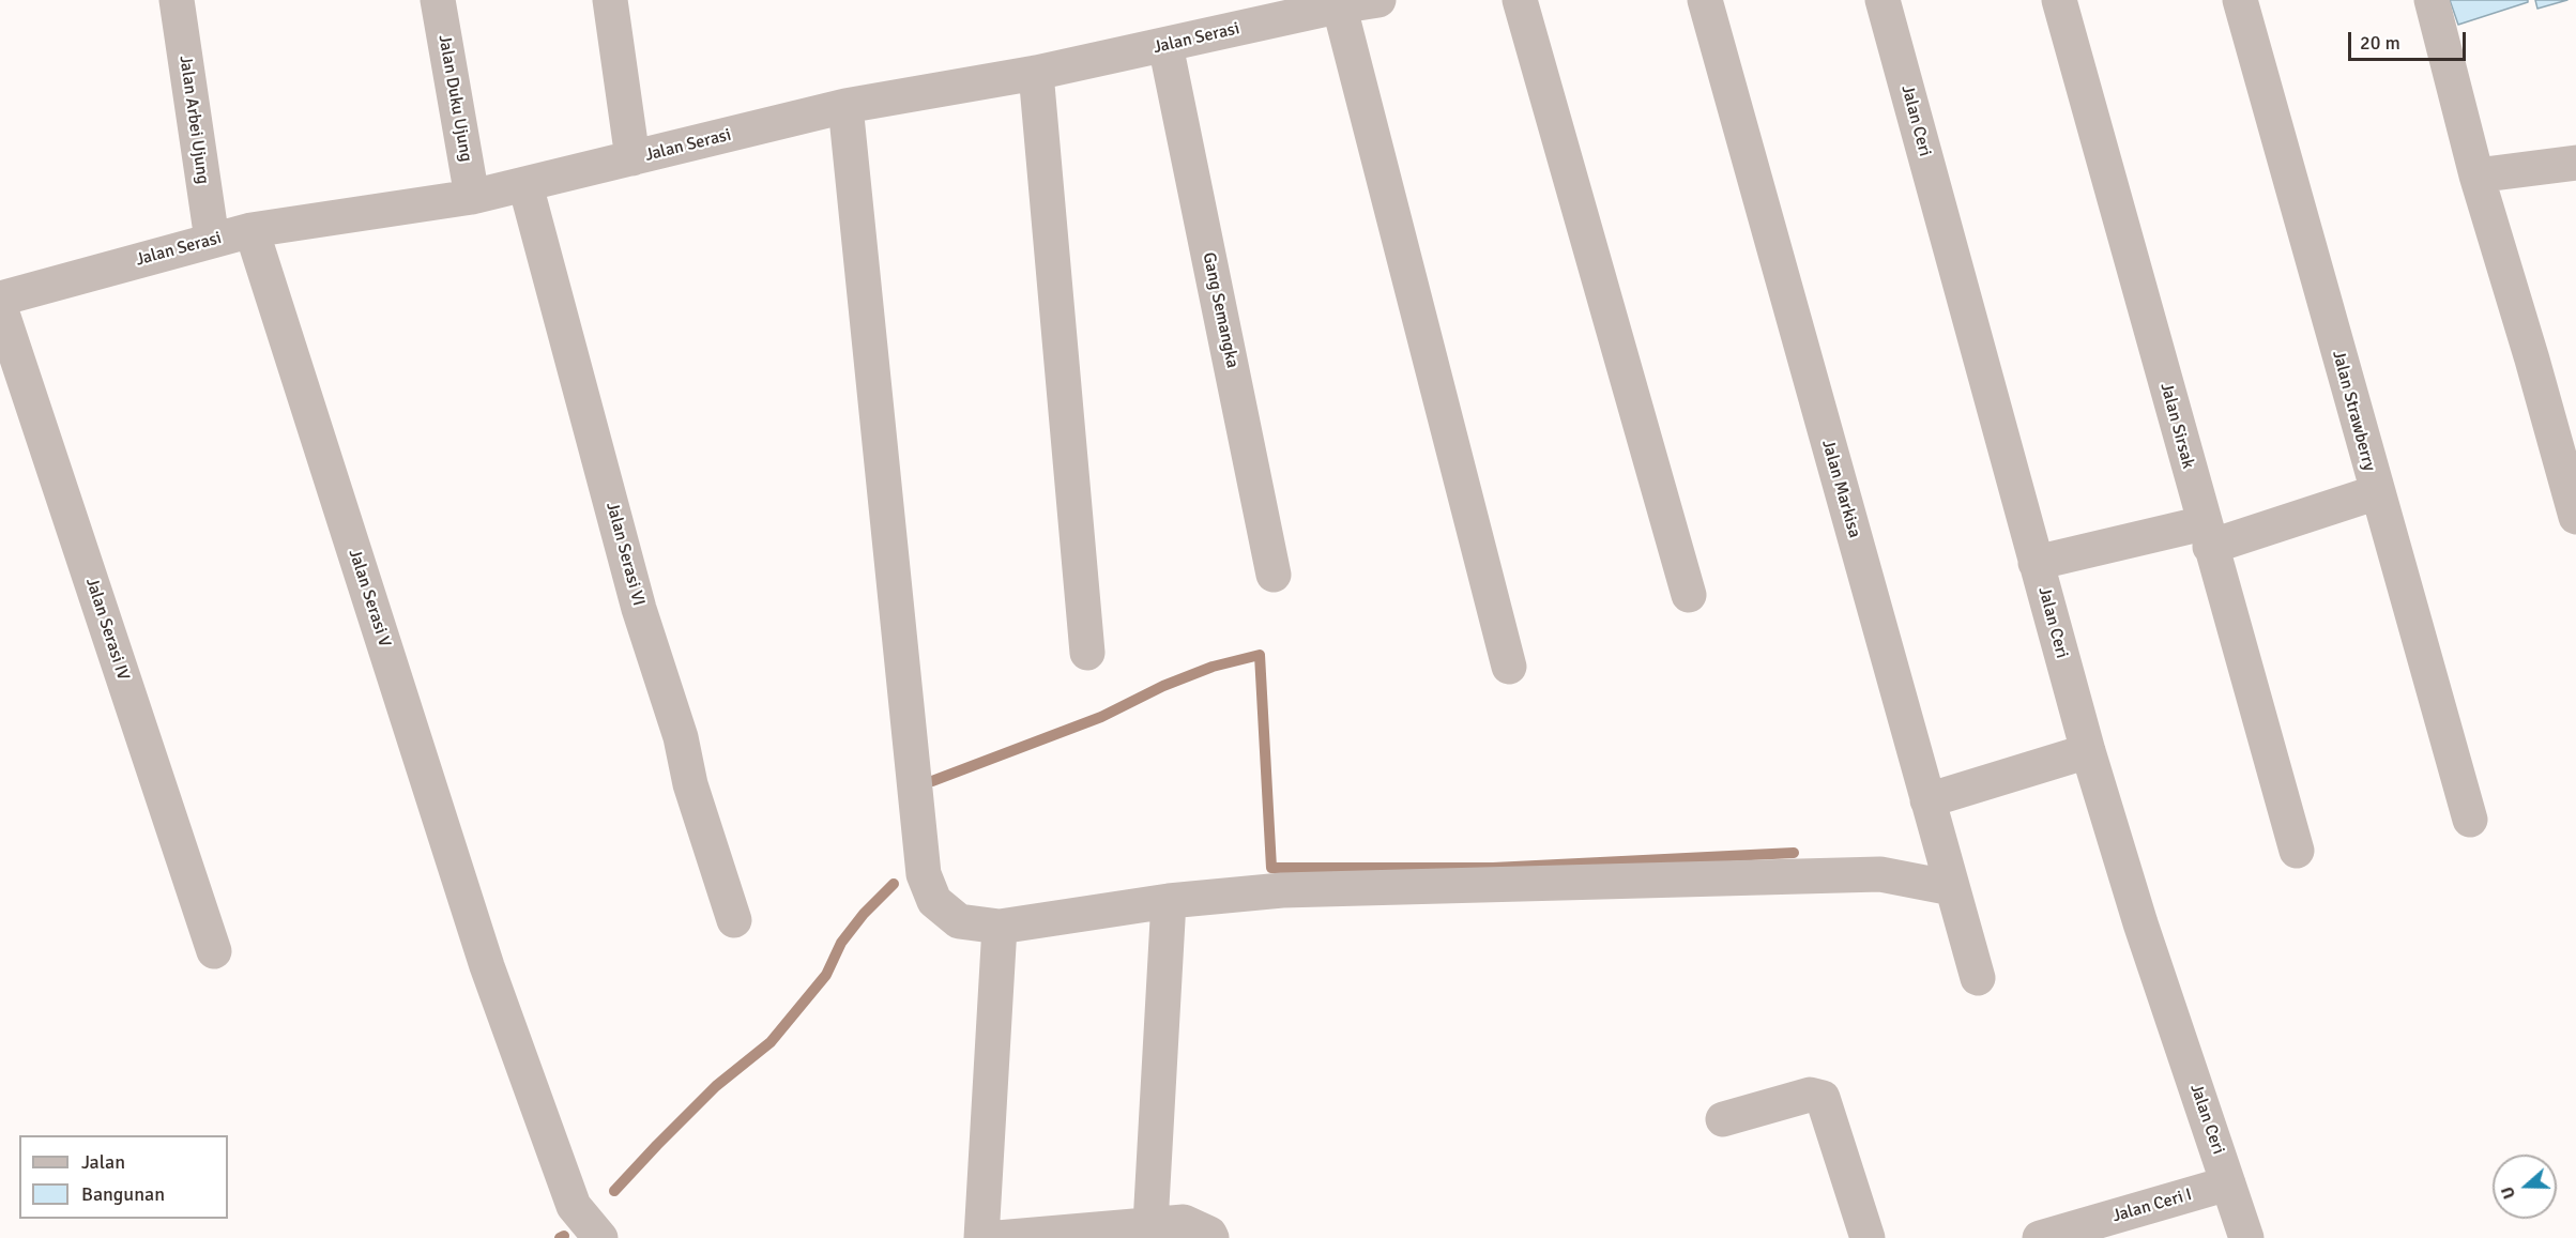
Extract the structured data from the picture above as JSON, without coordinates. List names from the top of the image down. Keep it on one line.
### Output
{"streets":{"street":["Jalan Serasi","Jalan Duku Ujung","Jalan Arbei Ujung","Jalan Ceri","Gang Semangka","Jalan Strawberry","Jalan Sirsak","Jalan Markisa","Jalan Serasi VI","Jalan Serasi V","Jalan Serasi IV","Jalan Ceri I"]},"crossings":[["Jalan Serasi","Jalan Duku Ujung"],["Jalan Serasi","Jalan Arbei Ujung"],["Jalan Serasi","Gang Semangka"],["Jalan Serasi","Jalan Serasi VI"],["Jalan Serasi","Jalan Serasi V"],["Jalan Ceri","Jalan Ceri I"]],"legend":["Jalan","Bangunan"],"scale_bar":"20 m","north":"left"}
